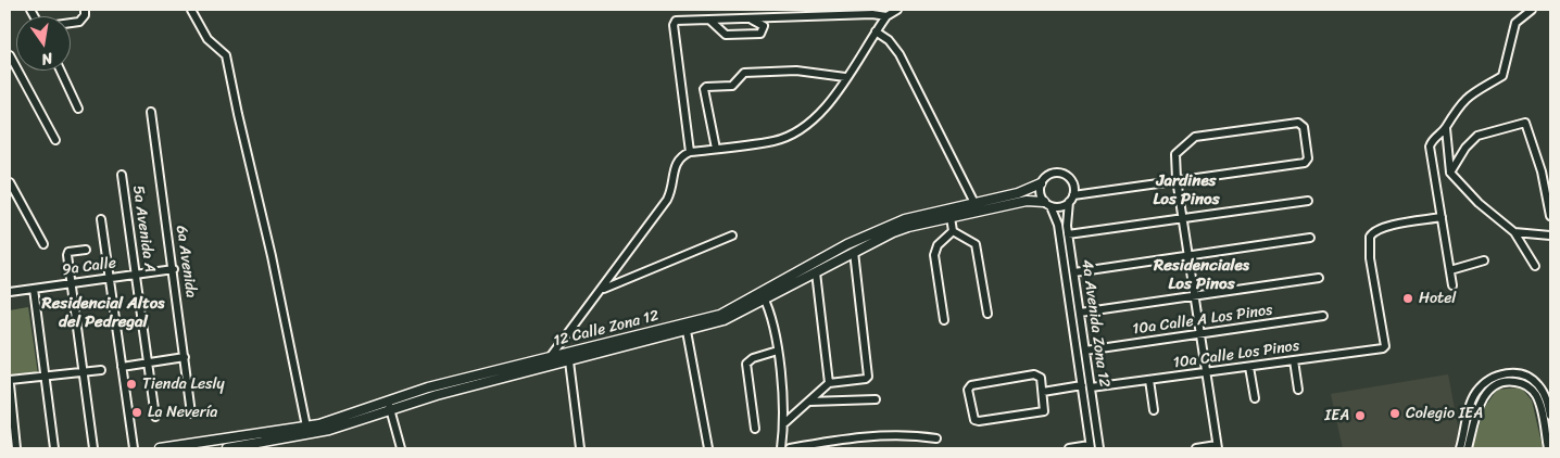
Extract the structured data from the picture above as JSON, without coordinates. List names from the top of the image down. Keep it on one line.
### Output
{"streets":{"street":["5a Avenida A","6a Avenida","9a Calle","10a Calle A Los Pinos","4a Avenida Zona 12","12 Calle Zona 12","10a Calle Los Pinos"]},"crossings":[["5a Avenida A","9a Calle"],["6a Avenida","9a Calle"],["10a Calle A Los Pinos","4a Avenida Zona 12"],["4a Avenida Zona 12","12 Calle Zona 12"],["4a Avenida Zona 12","10a Calle Los Pinos"]],"districts":["Jardines Los Pinos","Residenciales Los Pinos","Residencial Altos del Pedregal"],"places":["Hotel","Tienda Lesly","La Nevería","Colegio IEA","IEA"],"north":"bottom"}
